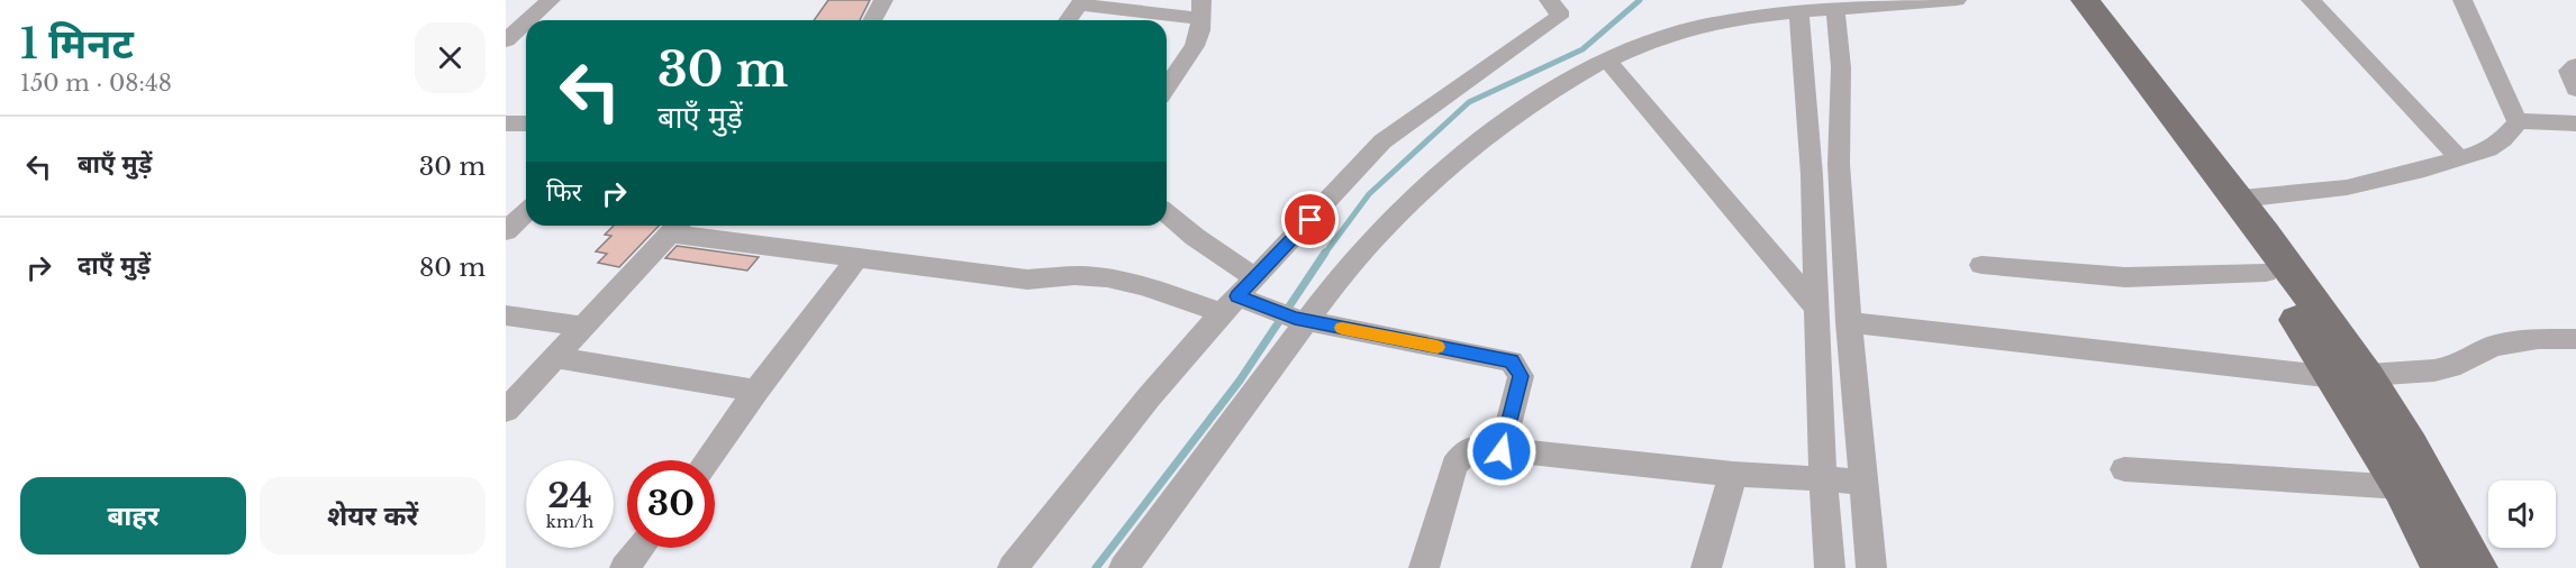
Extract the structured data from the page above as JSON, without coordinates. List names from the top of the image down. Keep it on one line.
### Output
{"page":{"heading":["1 मिनट","150 m · 08:48"],"turn":["30 m","बाएँ मुड़ें"],"list":[{"name":"बाएँ मुड़ें","value":"30 m"},{"name":"दाएँ मुड़ें","value":"80 m"}],"then":"फिर","speed":"24 km/h","limit":"30","buttons":["बाहर","शेयर करें"]}}
